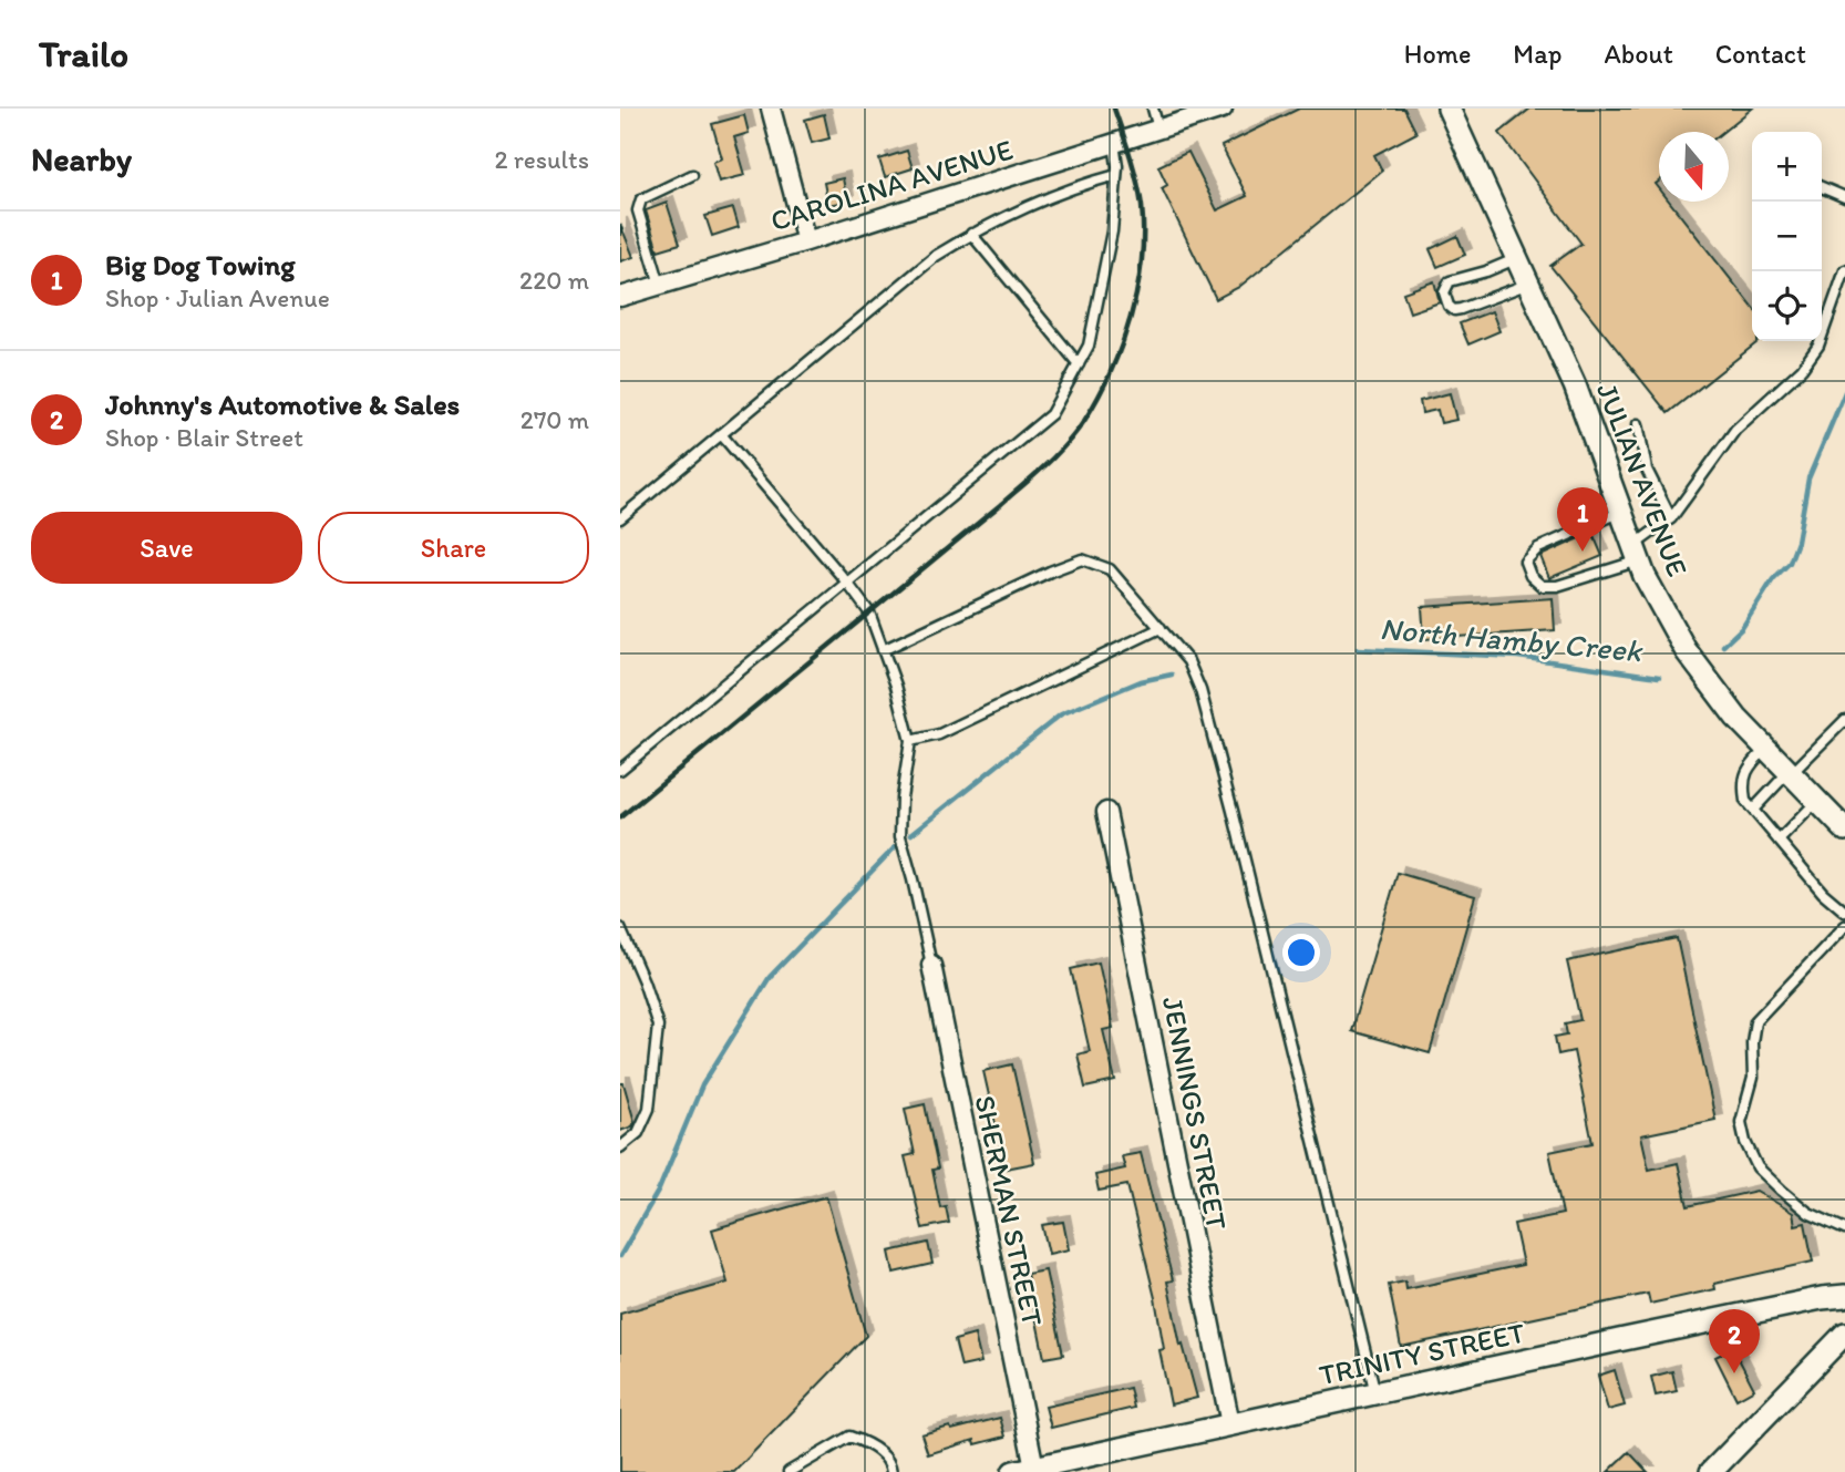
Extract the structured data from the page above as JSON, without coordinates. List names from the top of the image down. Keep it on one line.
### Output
{"streets":{"street":["CAROLINA AVENUE","JULIAN AVENUE","JENNINGS STREET","SHERMAN STREET","TRINITY STREET"]},"crossings":[["JENNINGS STREET","TRINITY STREET"],["SHERMAN STREET","TRINITY STREET"]],"water":["North Hamby Creek"],"north":"bottom","page":{"header":"Trailo","nav":["Home","Map","About","Contact"],"heading":["Nearby","2 results"],"map_buttons":["+","−"],"list":[{"mark":"1","name":"Big Dog Towing","note":"Shop · Julian Avenue","value":"220 m"},{"mark":"2","name":"Johnny's Automotive & Sales","note":"Shop · Blair Street","value":"270 m"}],"pins":["1","2"],"buttons":["Save","Share"]}}
